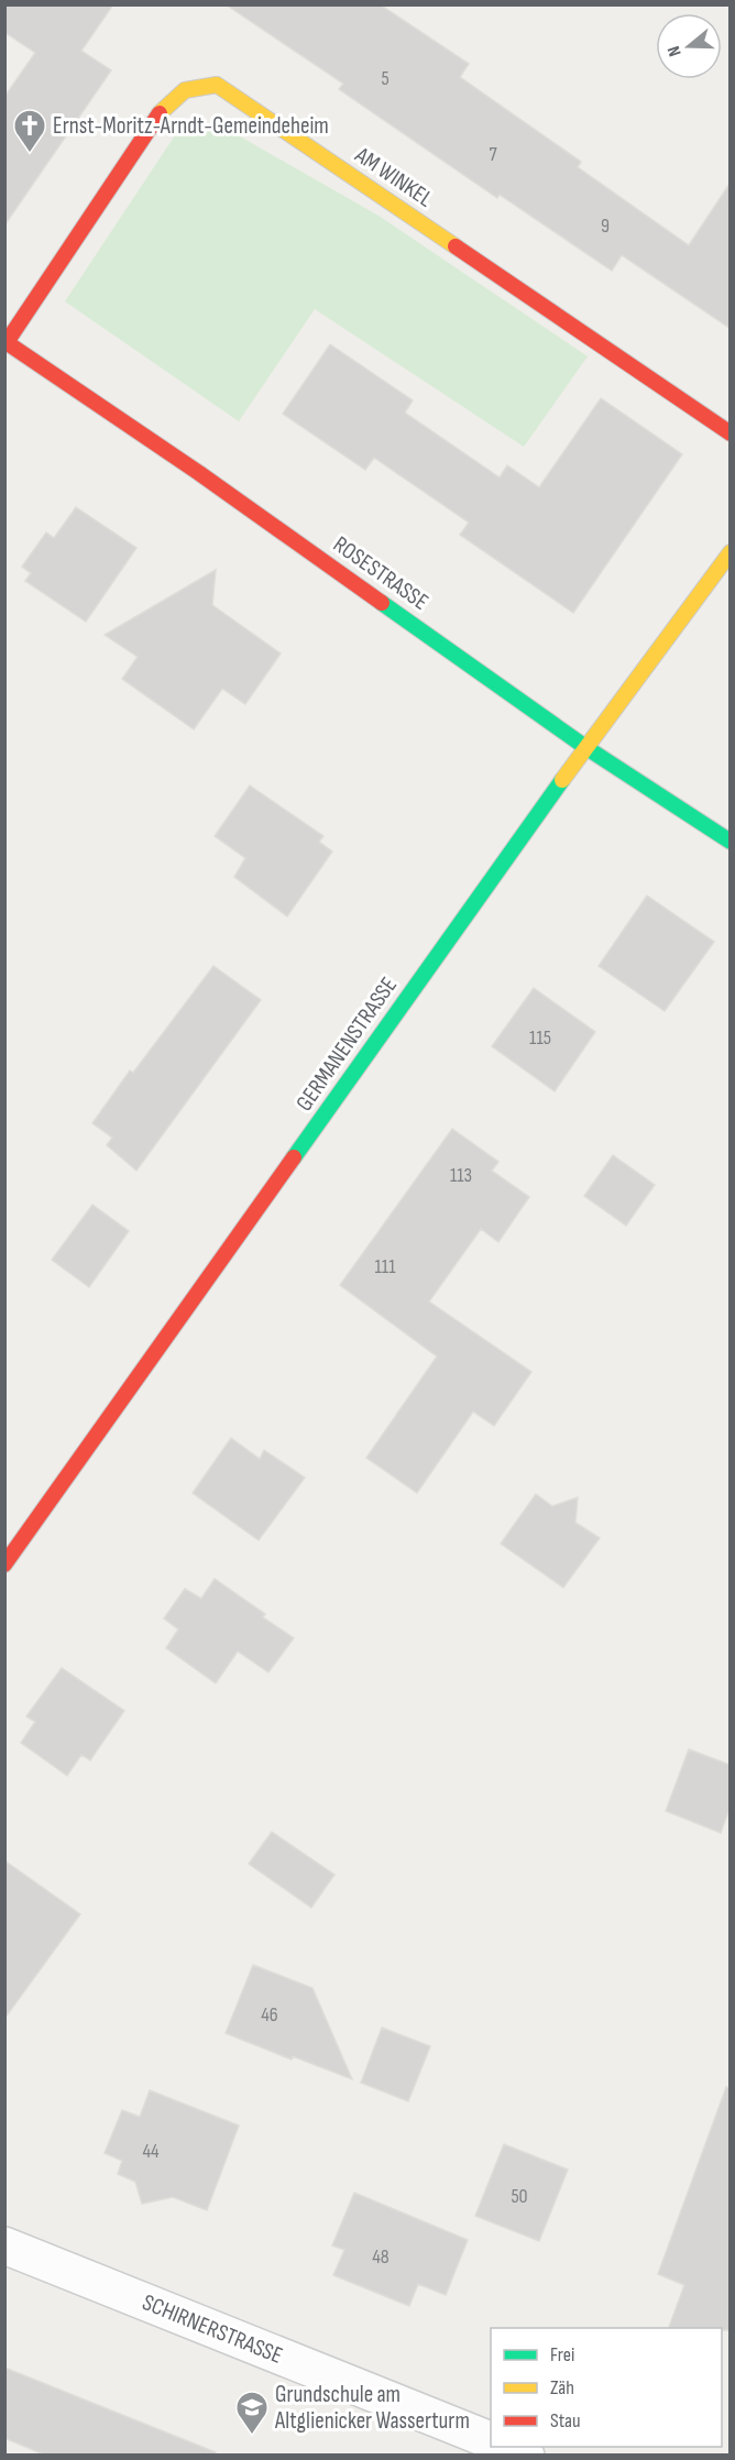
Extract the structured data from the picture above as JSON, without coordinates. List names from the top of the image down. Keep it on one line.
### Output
{"streets":{"street":["AM WINKEL","ROSESTRASSE","GERMANENSTRASSE","SCHIRNERSTRASSE"]},"crossings":[["AM WINKEL","ROSESTRASSE"],["ROSESTRASSE","GERMANENSTRASSE"]],"places":{"church":["Ernst-Moritz-Arndt-Gemeindeheim"],"school or university":["Grundschule am Altglienicker Wasserturm"]},"house_numbers":["5","7","9","115","113","111","46","44","50","48"],"legend":["Frei","Zäh","Stau"],"north":"left"}
